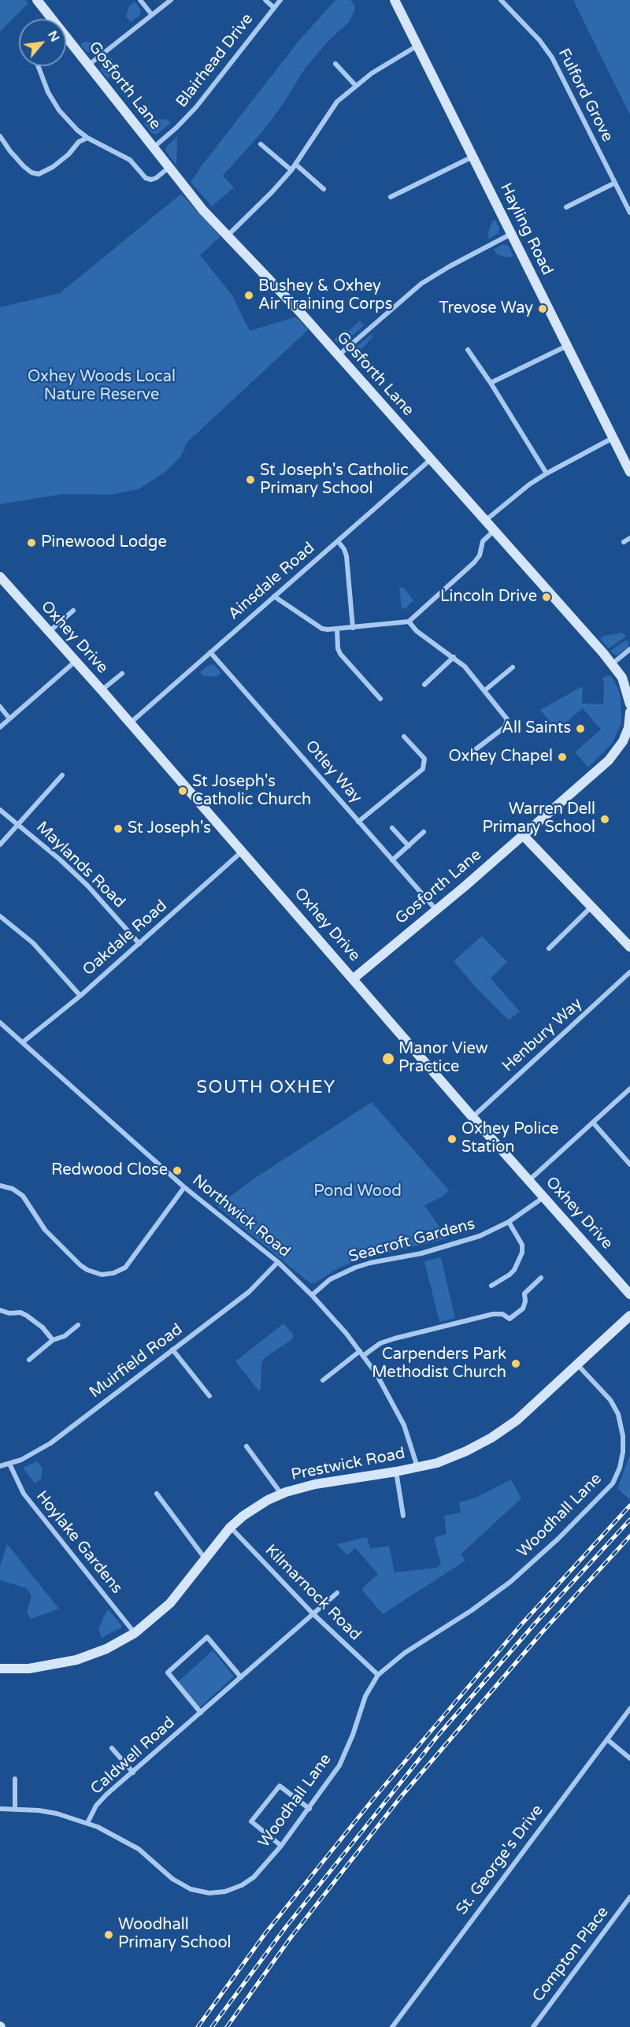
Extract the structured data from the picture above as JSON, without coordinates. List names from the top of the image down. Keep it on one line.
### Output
{"streets":{"street":["Blairhead Drive","Gosforth Lane","Fulford Grove","Hayling Road","Ainsdale Road","Oxhey Drive","Otley Way","Maylands Road","Oakdale Road","Henbury Way","Northwick Road","Seacroft Gardens","Muirfield Road","Prestwick Road","Woodhall Lane","Hoylake Gardens","Kilmarnock Road","Caldwell Road","St. George's Drive","Compton Place"]},"crossings":[["Blairhead Drive","Gosforth Lane"],["Gosforth Lane","Ainsdale Road"],["Gosforth Lane","Oxhey Drive"],["Gosforth Lane","Otley Way"],["Ainsdale Road","Oxhey Drive"],["Ainsdale Road","Otley Way"],["Oxhey Drive","Oakdale Road"],["Oxhey Drive","Henbury Way"],["Oxhey Drive","Seacroft Gardens"],["Maylands Road","Oakdale Road"],["Oakdale Road","Northwick Road"],["Northwick Road","Seacroft Gardens"],["Northwick Road","Muirfield Road"],["Northwick Road","Prestwick Road"],["Muirfield Road","Hoylake Gardens"],["Prestwick Road","Woodhall Lane"],["Prestwick Road","Hoylake Gardens"],["Prestwick Road","Kilmarnock Road"],["Woodhall Lane","Kilmarnock Road"],["Woodhall Lane","Caldwell Road"],["Kilmarnock Road","Caldwell Road"]],"districts":["SOUTH OXHEY"],"parks":["Oxhey Woods Local Nature Reserve","Pond Wood"],"places":["Bushey & Oxhey Air Training Corps","Trevose Way","St Joseph's Catholic Primary School","Pinewood Lodge","Lincoln Drive","All Saints","Oxhey Chapel","St Joseph's Catholic Church","Warren Dell Primary School","St Joseph's","Manor View Practice","Oxhey Police Station","Redwood Close","Carpenders Park Methodist Church","Woodhall Primary School"],"north":"top right"}
